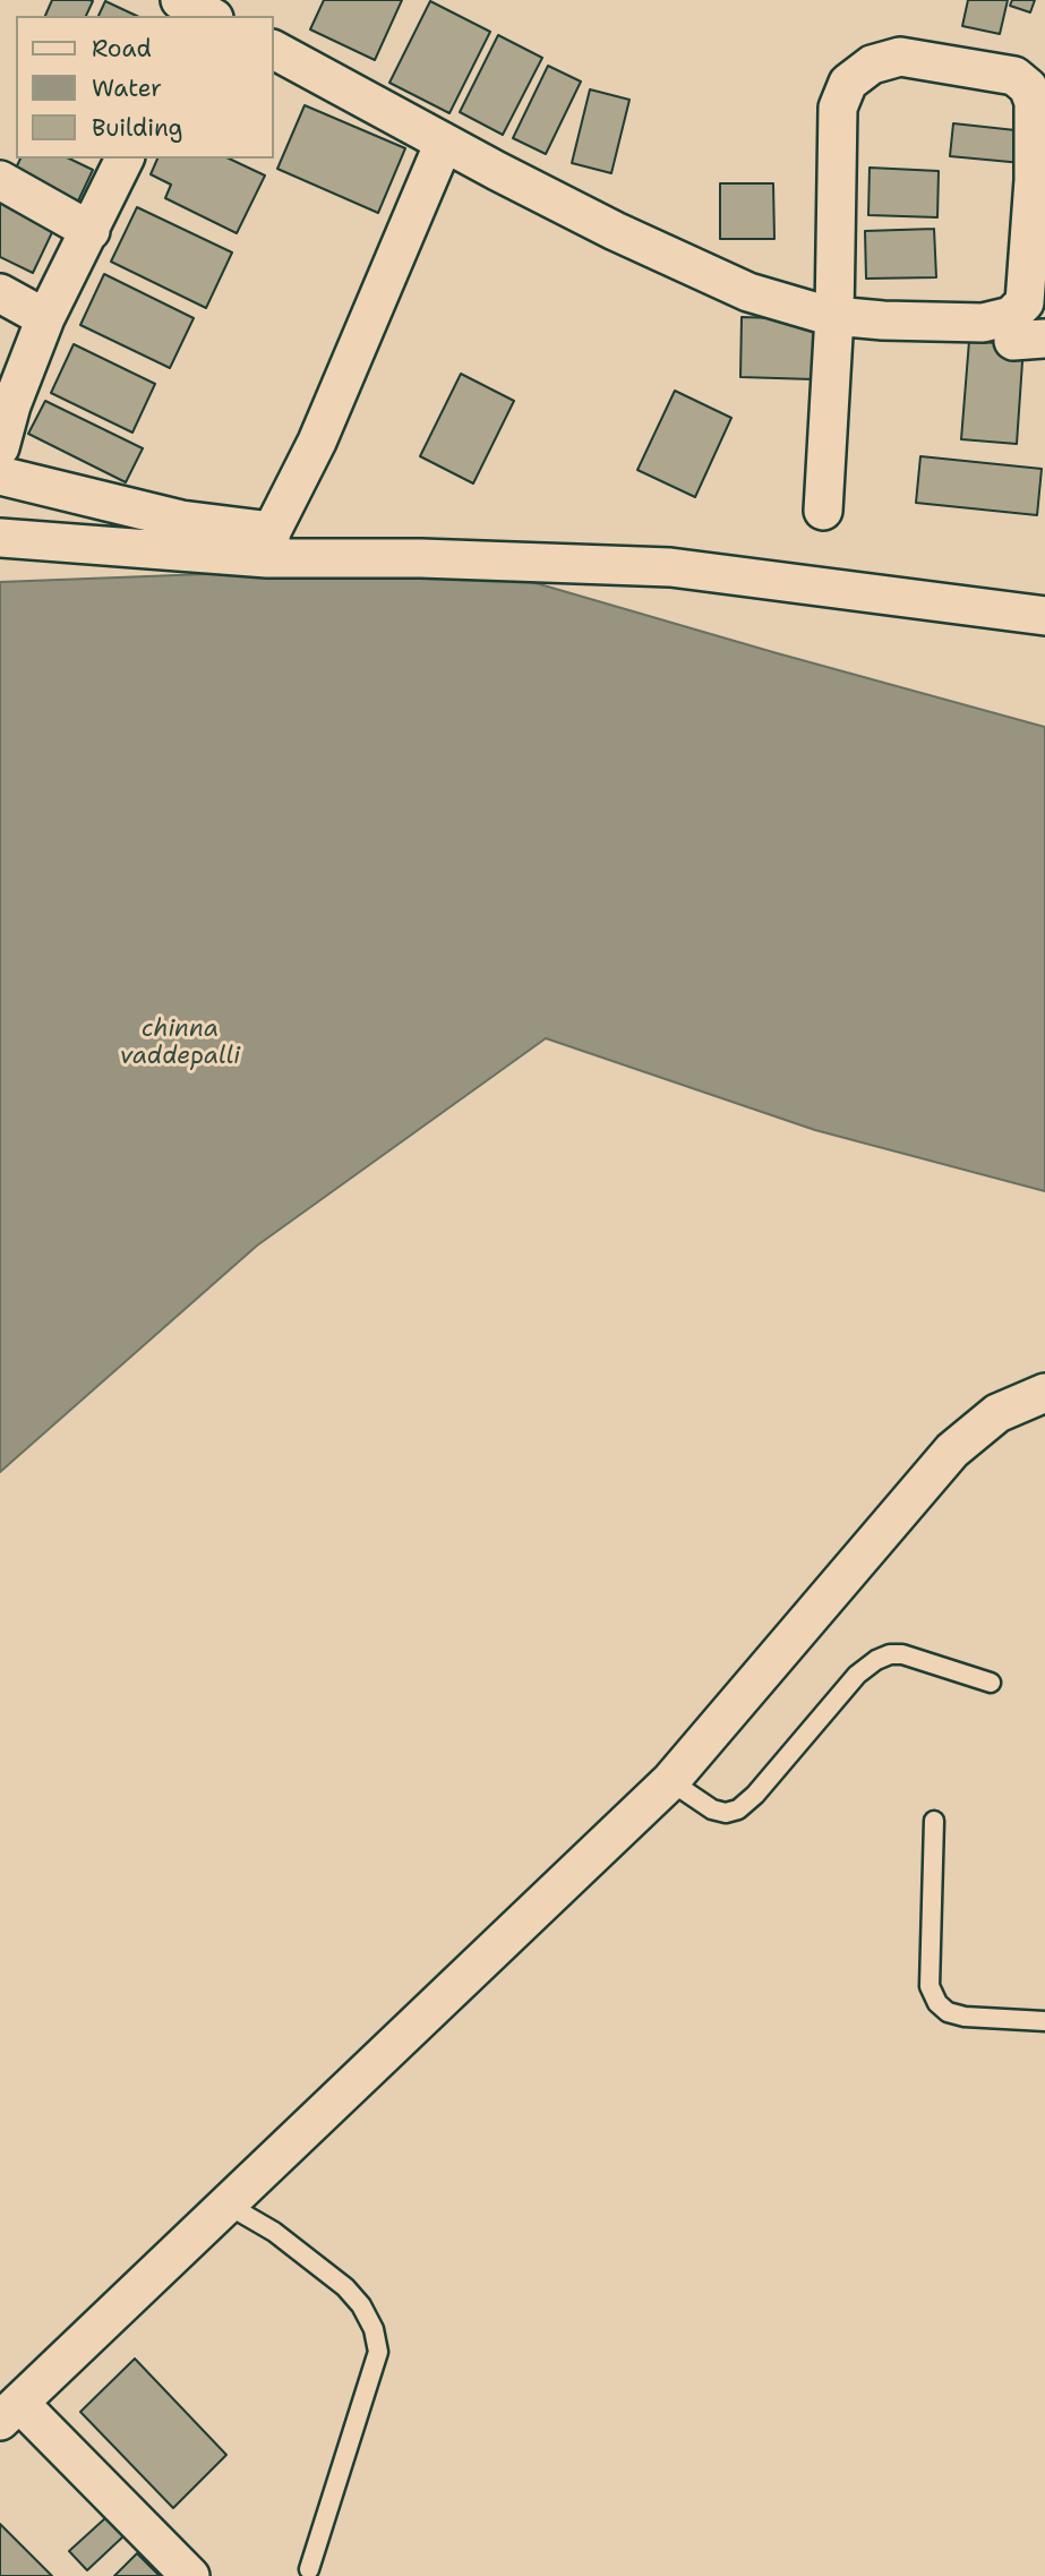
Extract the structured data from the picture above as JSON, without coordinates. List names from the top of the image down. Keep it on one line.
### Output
{"water":["chinna vaddepalli"],"legend":["Road","Water","Building"]}
